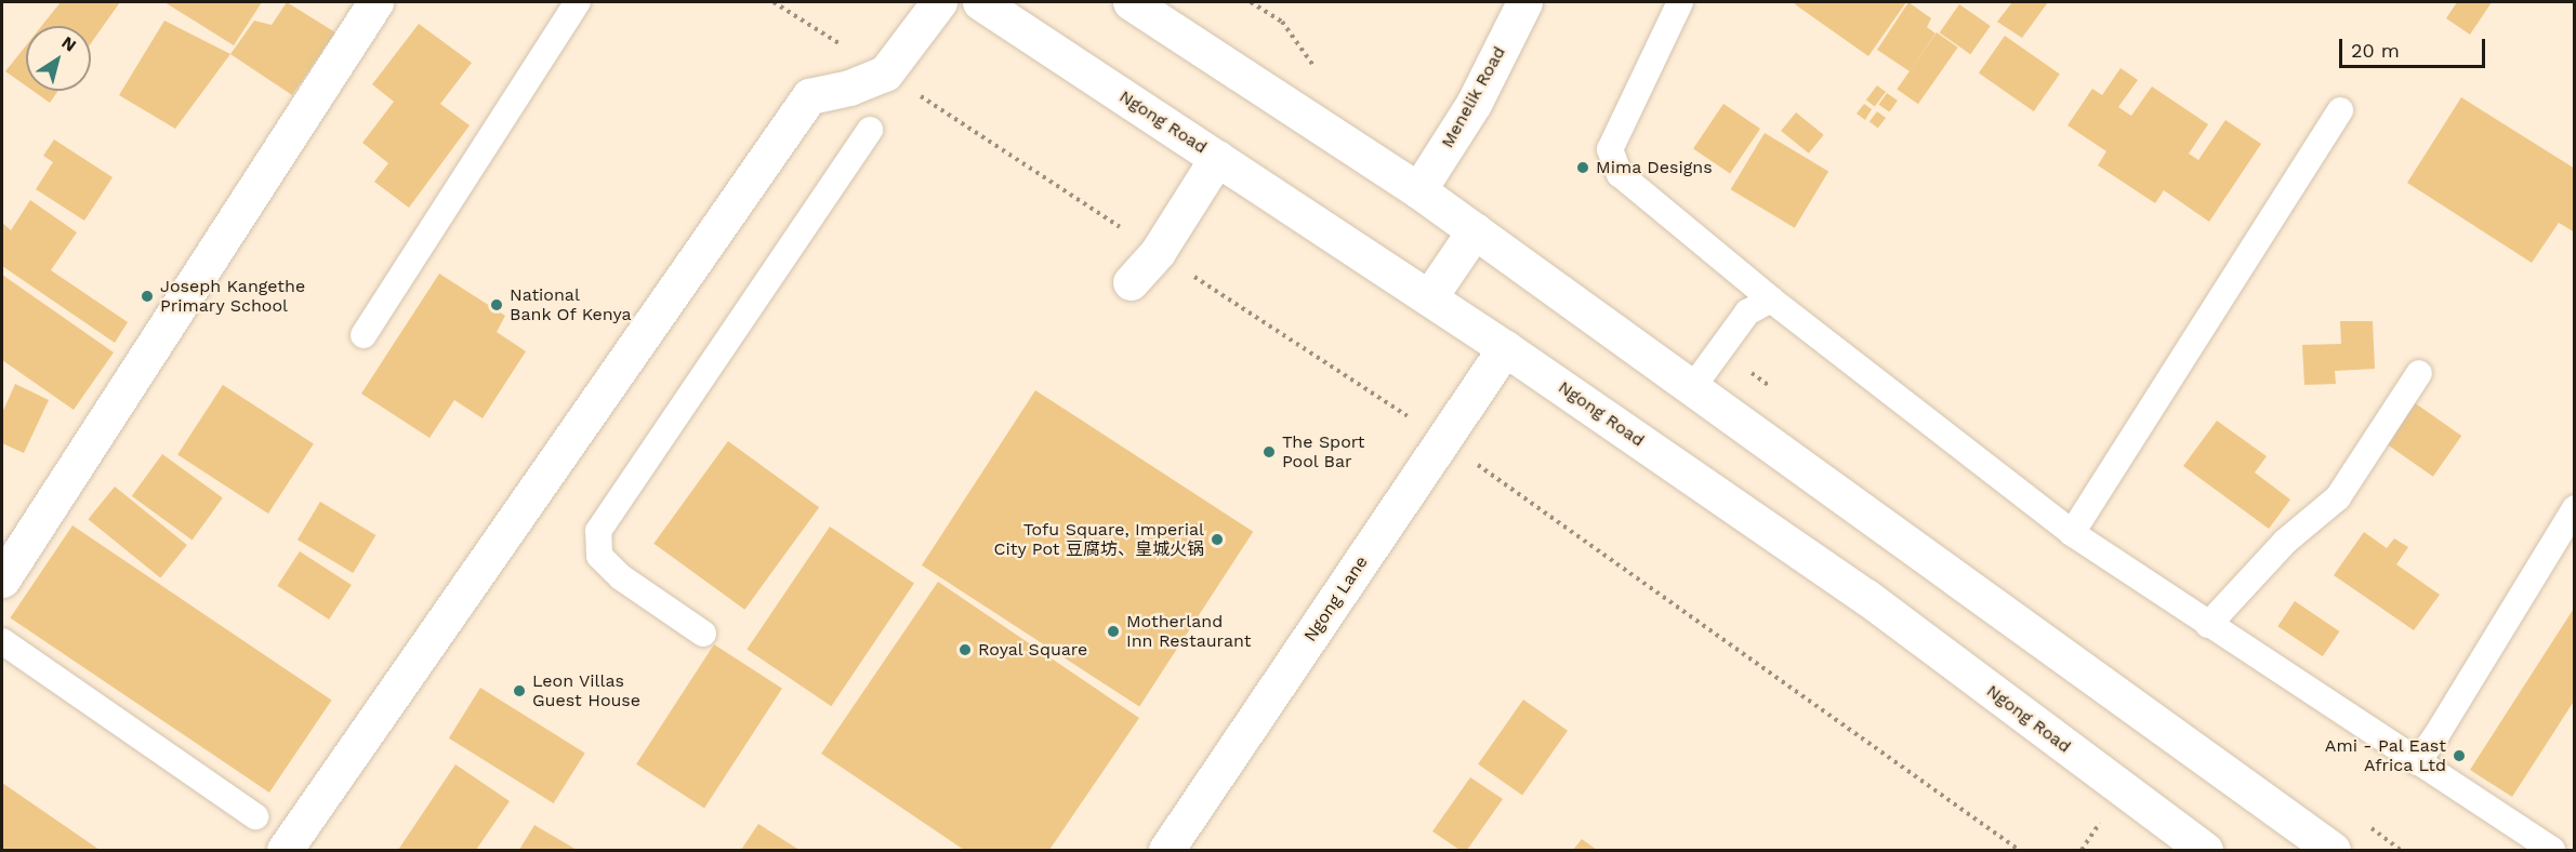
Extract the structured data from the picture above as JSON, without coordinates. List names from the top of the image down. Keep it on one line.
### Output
{"streets":{"main road":["Menelik Road","Ngong Road","Ngong Lane"]},"crossings":[["Ngong Road","Ngong Lane"]],"places":["Mima Designs","Joseph Kangethe Primary School","National Bank Of Kenya","The Sport Pool Bar","Tofu Square, Imperial City Pot 豆腐坊、皇城火锅","Motherland Inn Restaurant","Royal Square","Leon Villas Guest House","Ami - Pal East Africa Ltd"],"scale_bar":"20 m","north":"top right"}
